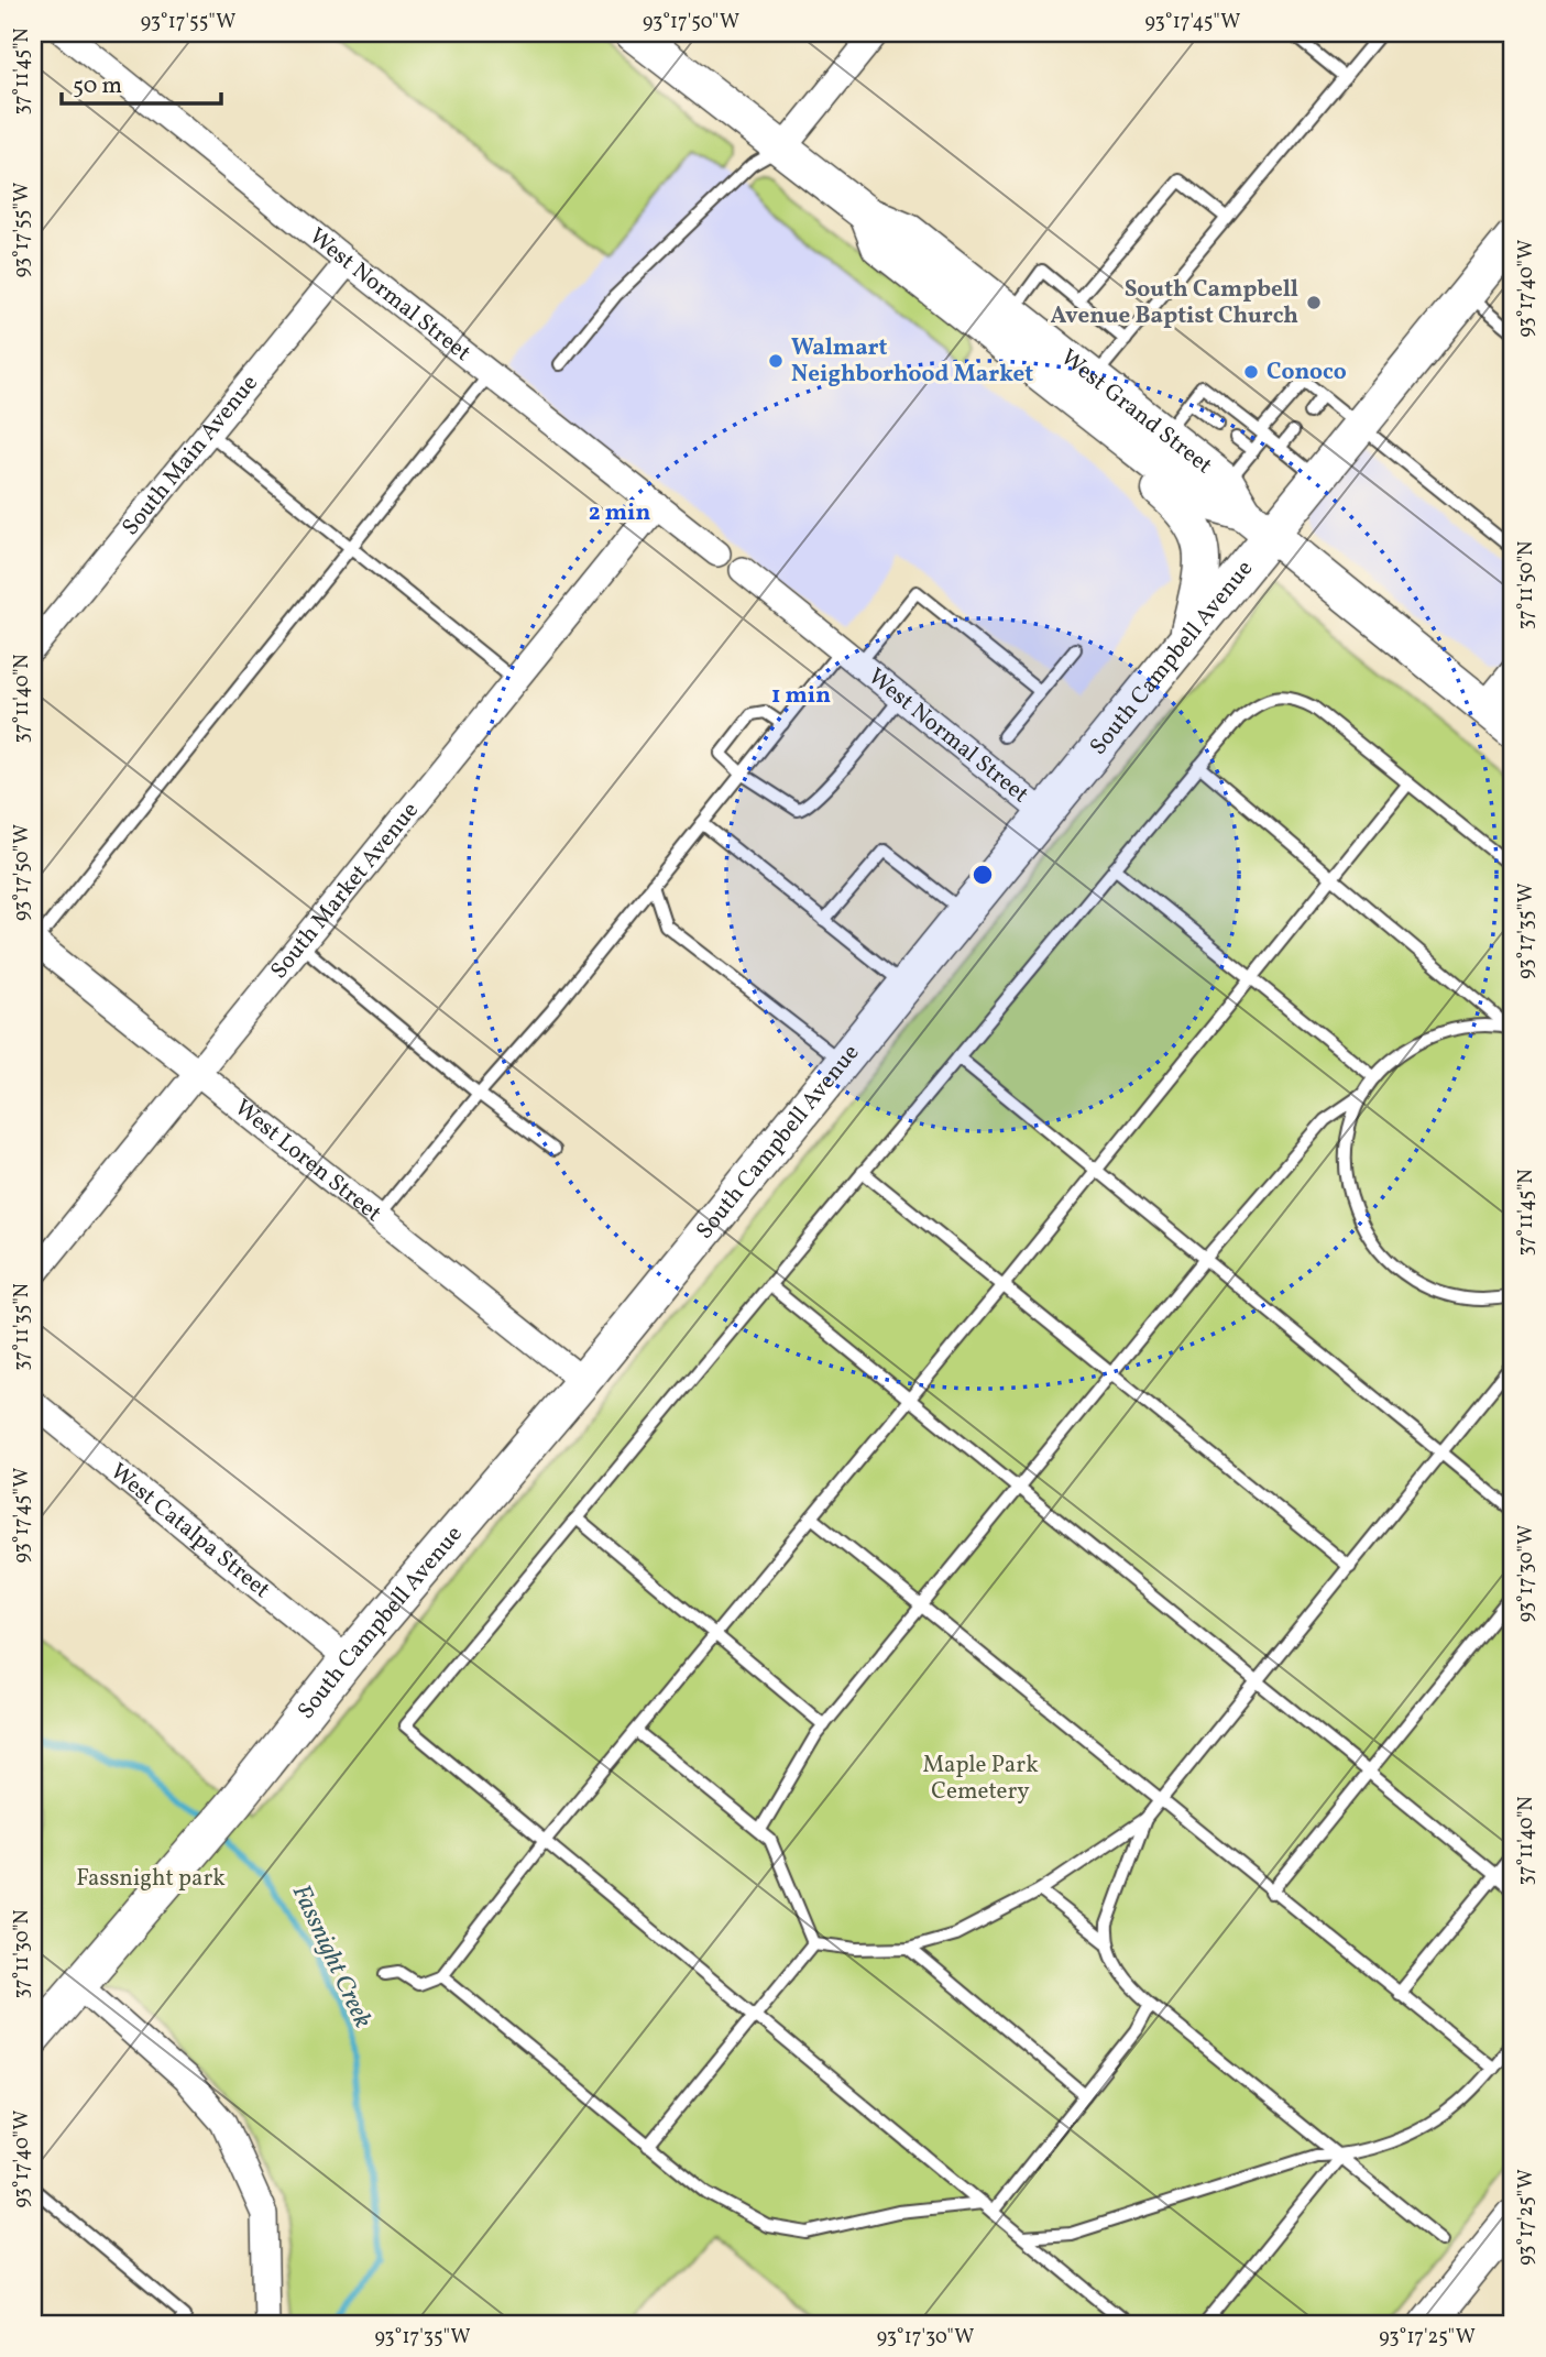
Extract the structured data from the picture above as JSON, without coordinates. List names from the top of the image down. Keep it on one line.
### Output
{"streets":{"main road":["West Grand Street","South Campbell Avenue"],"street":["West Normal Street","South Main Avenue","South Market Avenue","West Loren Street","West Catalpa Street"]},"crossings":[["West Normal Street","South Main Avenue"],["West Normal Street","South Campbell Avenue"],["West Normal Street","South Market Avenue"],["West Grand Street","South Campbell Avenue"],["South Campbell Avenue","West Loren Street"],["South Campbell Avenue","West Catalpa Street"],["South Market Avenue","West Loren Street"]],"water":["Fassnight Creek"],"parks":["Maple Park Cemetery","Fassnight park"],"places":["South Campbell Avenue Baptist Church","Walmart Neighborhood Market","Conoco"],"scale_bar":"50 m","coordinates":["93°17'55\"W","93°17'50\"W","93°17'45\"W","37°11'45\"N","93°17'40\"W","37°11'50\"N","37°11'40\"N","93°17'35\"W","37°11'35\"N","93°17'30\"W","37°11'30\"N","93°17'25\"W"],"rings":["2 min","1 min"]}
